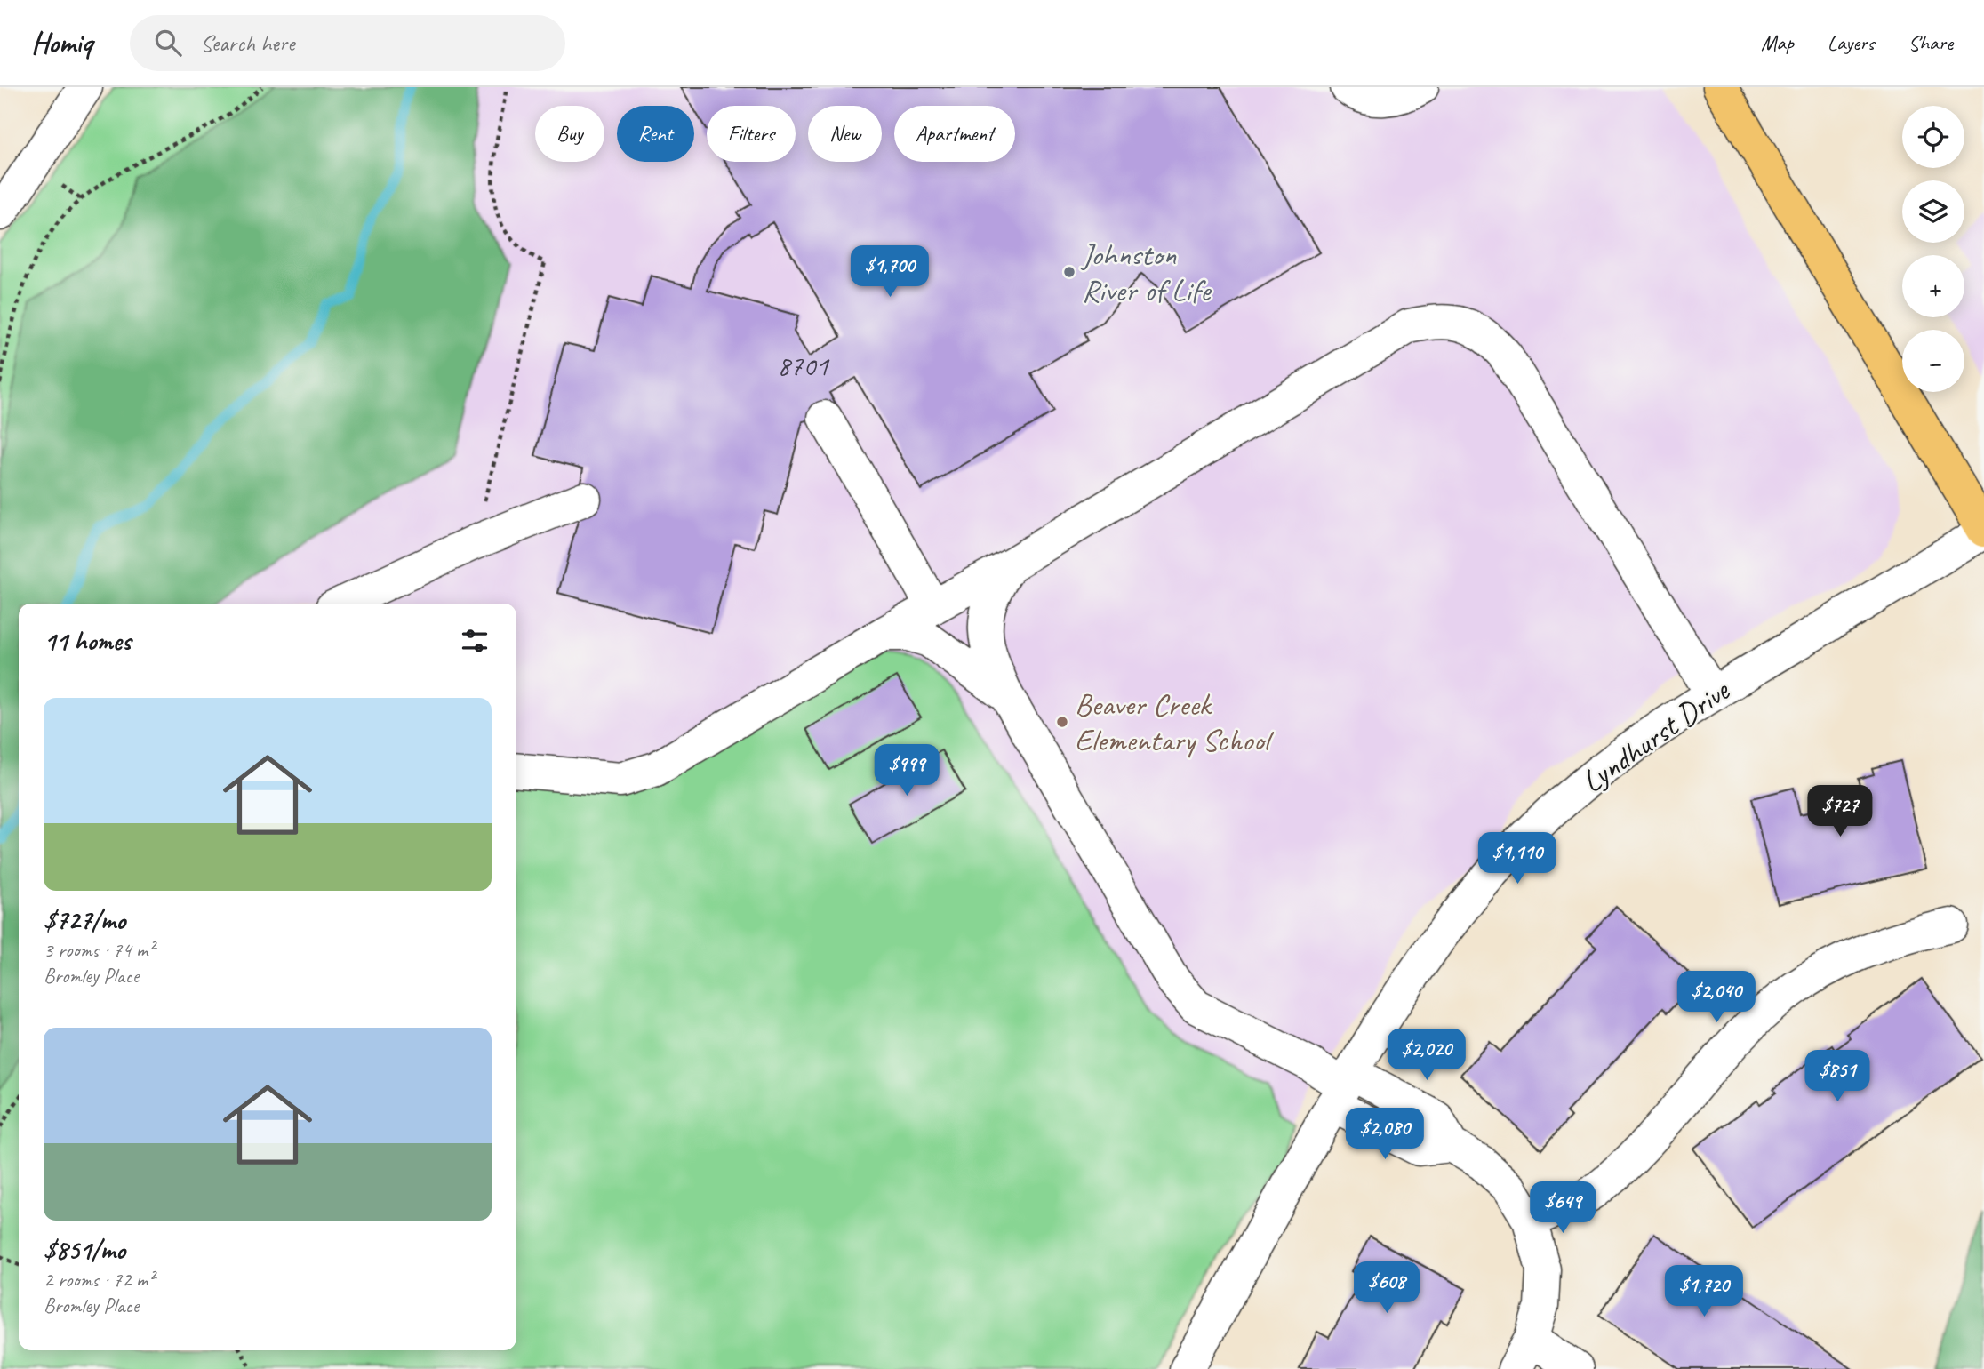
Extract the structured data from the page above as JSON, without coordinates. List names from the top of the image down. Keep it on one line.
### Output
{"streets":{"street":["Lyndhurst Drive"]},"places":["Johnston River of Life","Beaver Creek Elementary School"],"house_numbers":["8701"],"page":{"header":"Homiq","search":"Search here","nav":["Map","Layers","Share"],"map_buttons":["+","−"],"chip":["Buy","Rent","Filters","New","Apartment"],"price":["$1,700","$999","$727","$1,110","$2,040","$2,020","$851","$2,080","$649","$608","$1,720"],"heading":"11 homes","list":[{"name":"$727/mo","note":"3 rooms · 74 m² · Bromley Place"},{"name":"$851/mo","note":"2 rooms · 72 m² · Bromley Place"}]}}
